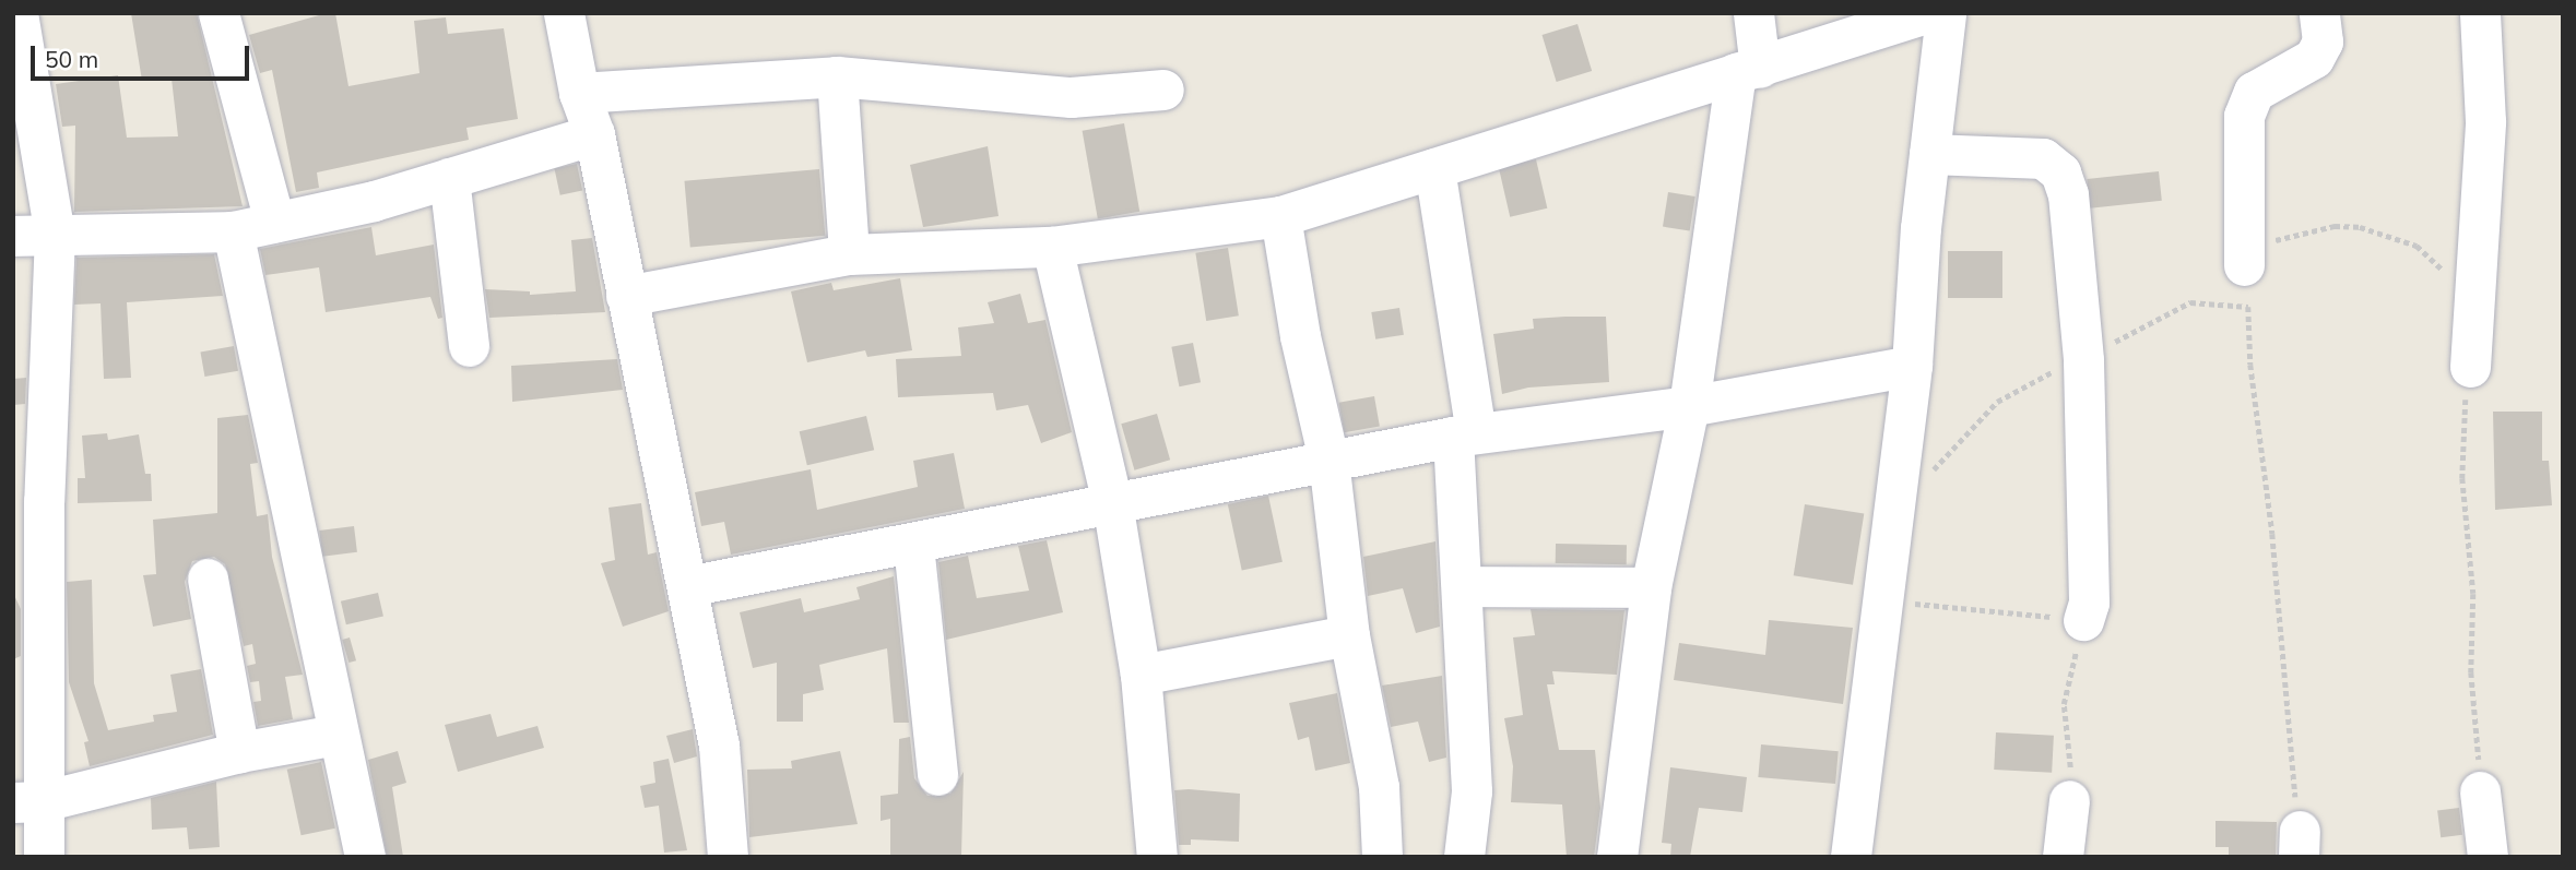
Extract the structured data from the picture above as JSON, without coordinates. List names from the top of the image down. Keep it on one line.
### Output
{"scale_bar":"50 m"}
